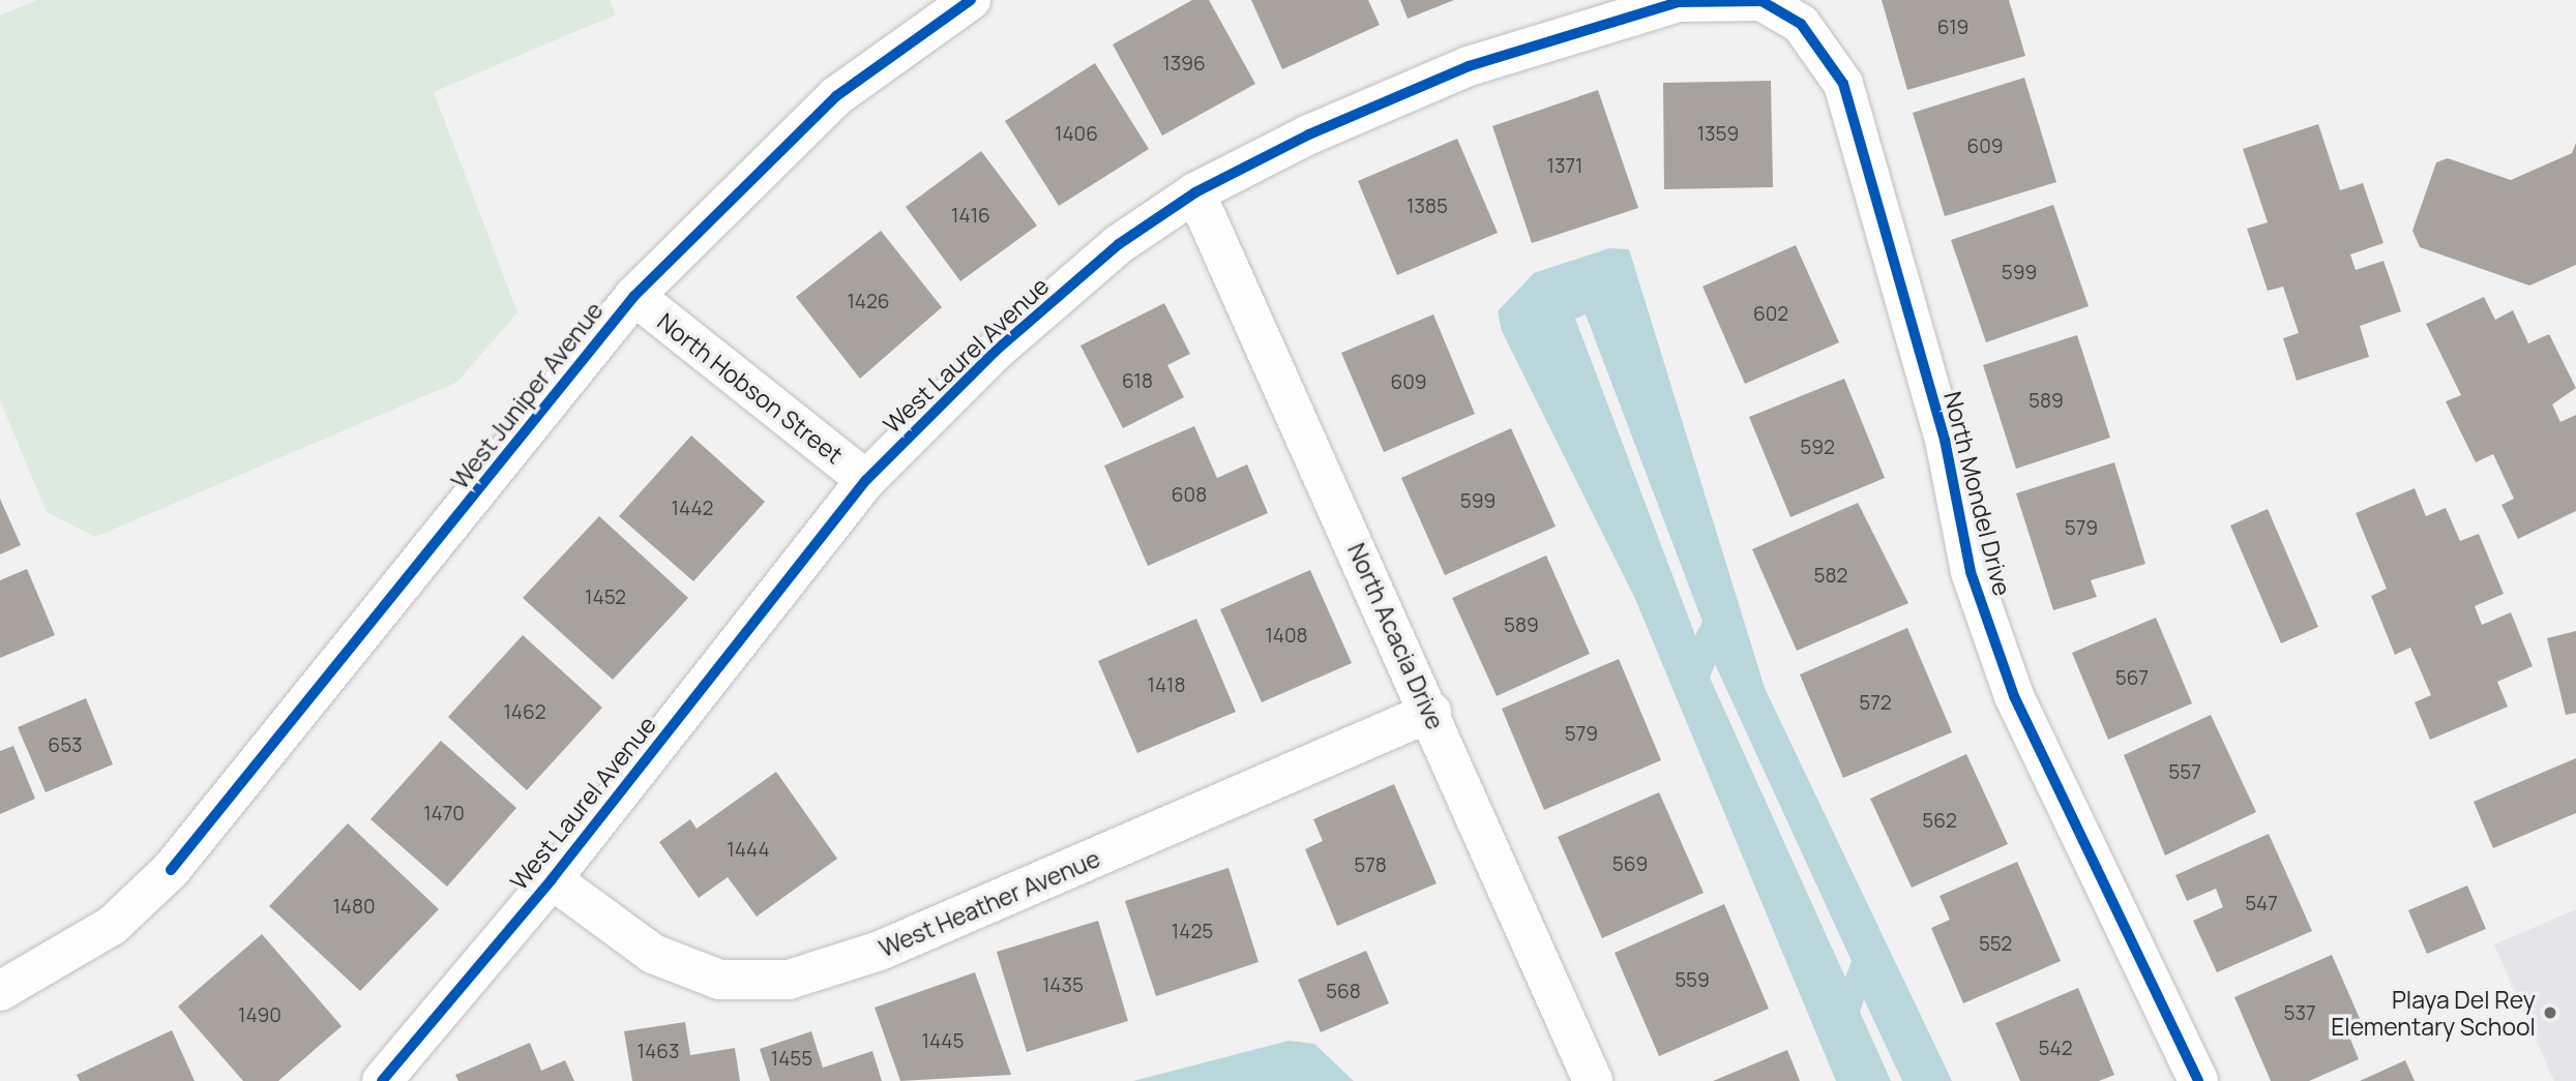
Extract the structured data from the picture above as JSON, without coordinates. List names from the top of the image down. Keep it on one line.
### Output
{"streets":{"street":["West Laurel Avenue","North Hobson Street","West Juniper Avenue","North Mondel Drive","North Acacia Drive","West Heather Avenue"]},"crossings":[["West Laurel Avenue","North Hobson Street"],["West Laurel Avenue","North Mondel Drive"],["West Laurel Avenue","North Acacia Drive"],["West Laurel Avenue","West Heather Avenue"],["North Hobson Street","West Juniper Avenue"],["North Acacia Drive","West Heather Avenue"]],"places":["Playa Del Rey Elementary School"],"house_numbers":["619","1396","1406","1359","609","1371","1385","1416","599","1426","602","618","609","589","592","608","599","1442","579","582","1452","589","1408","567","1418","572","1462","579","653","557","1470","562","1444","569","578","547","1480","1425","552","559","1435","568","537","1490","1445","542","1463","1455"]}
